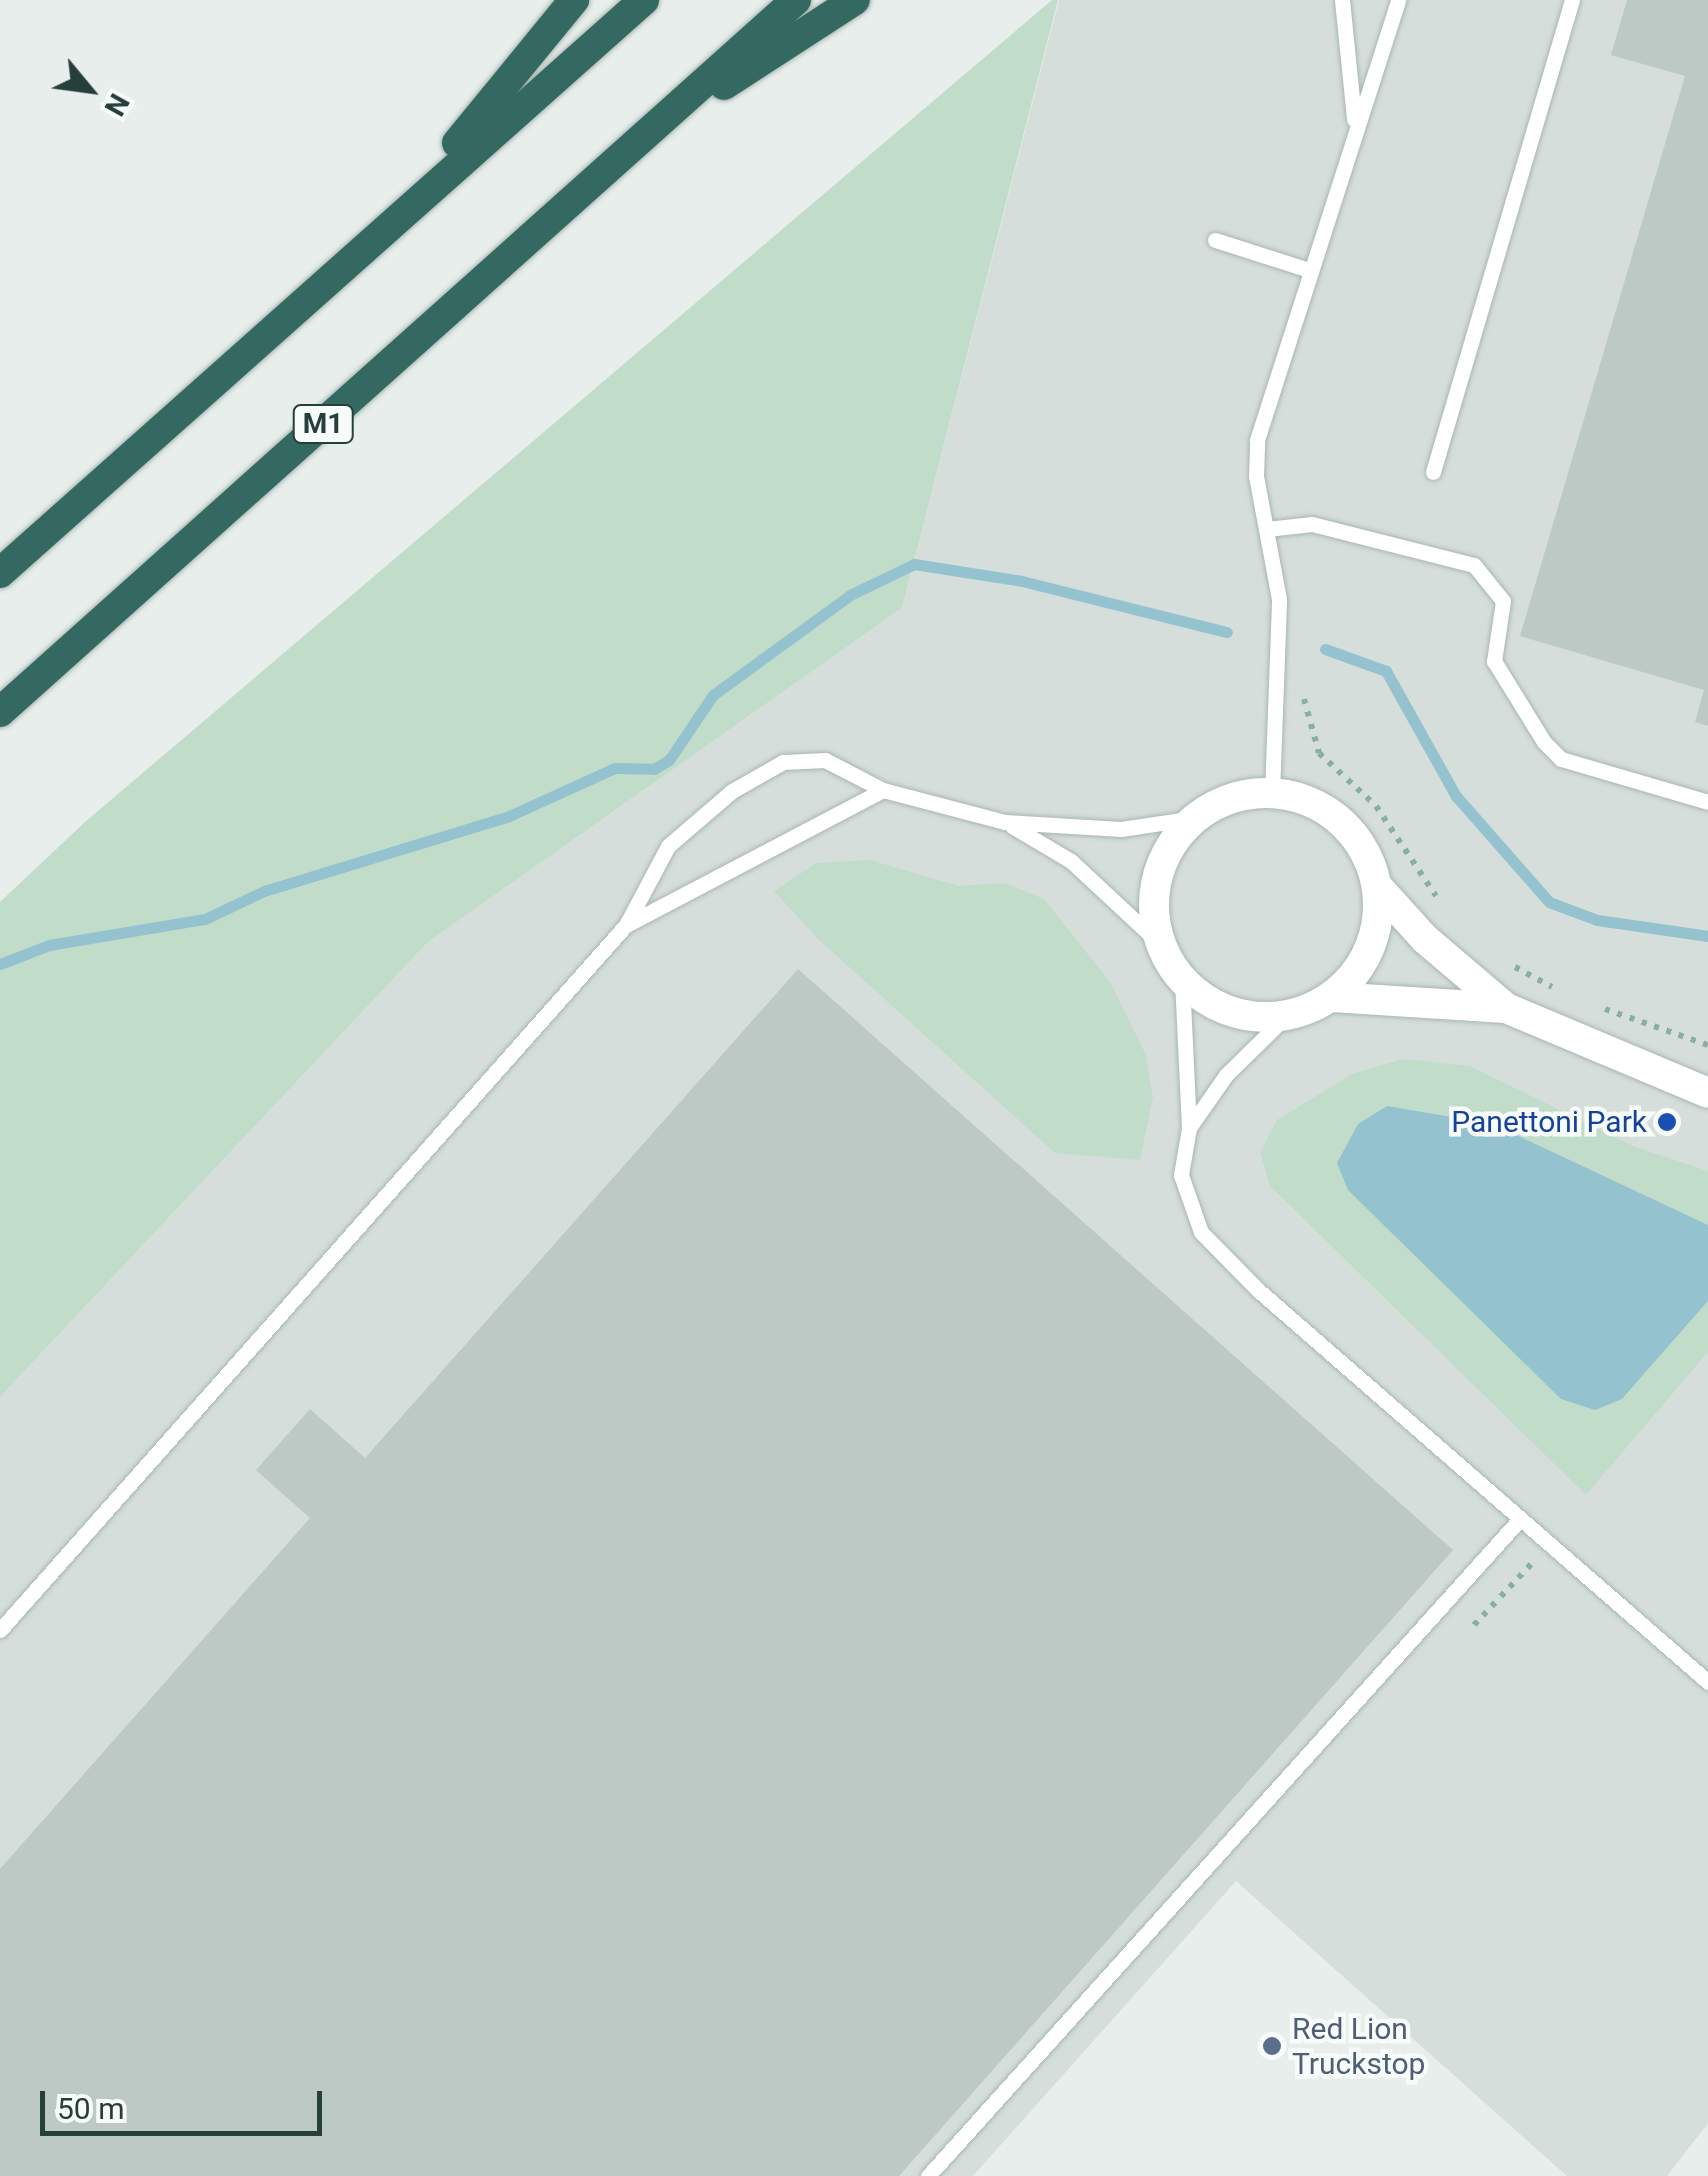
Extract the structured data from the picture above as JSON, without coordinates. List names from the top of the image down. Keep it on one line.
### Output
{"streets":{"highway":["M1"]},"places":["Panettoni Park","Red Lion Truckstop"],"scale_bar":"50 m","north":"bottom right"}
